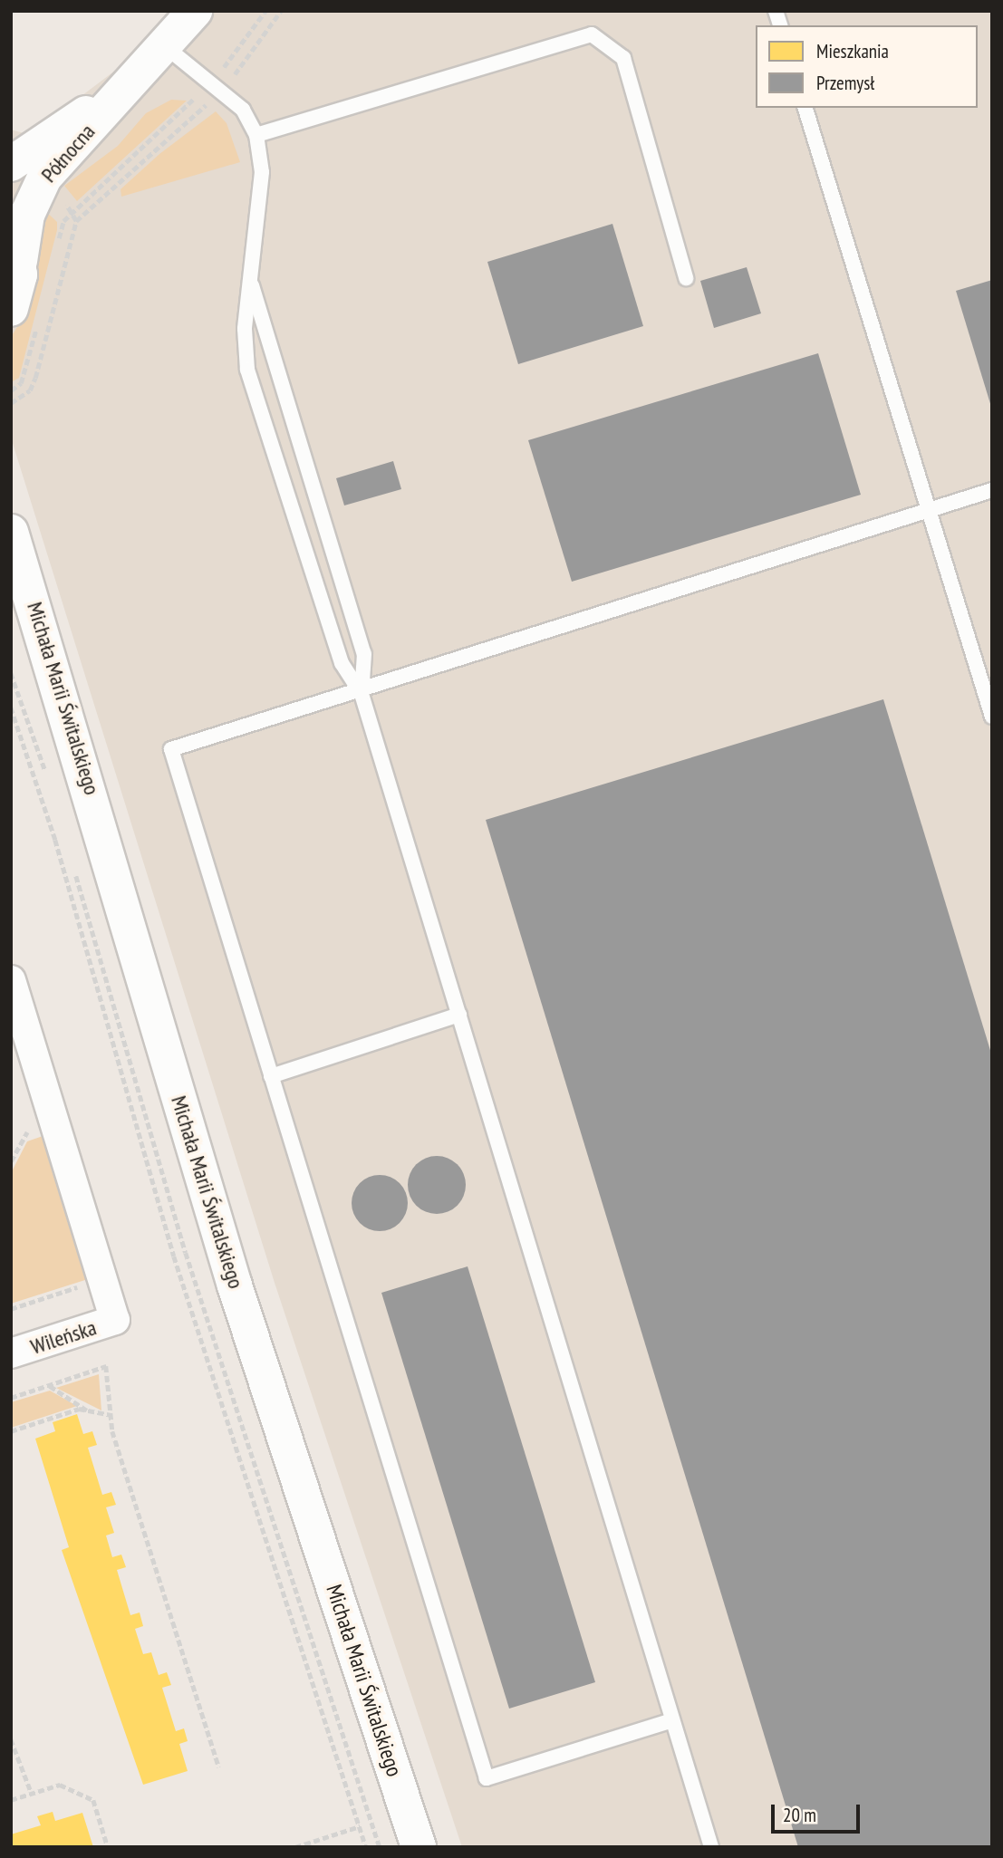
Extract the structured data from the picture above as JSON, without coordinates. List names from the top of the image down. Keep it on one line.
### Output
{"streets":{"main road":["Północna","Michała Marii Świtalskiego"],"street":["Wileńska"]},"legend":["Mieszkania","Przemysł"],"scale_bar":"20 m"}
